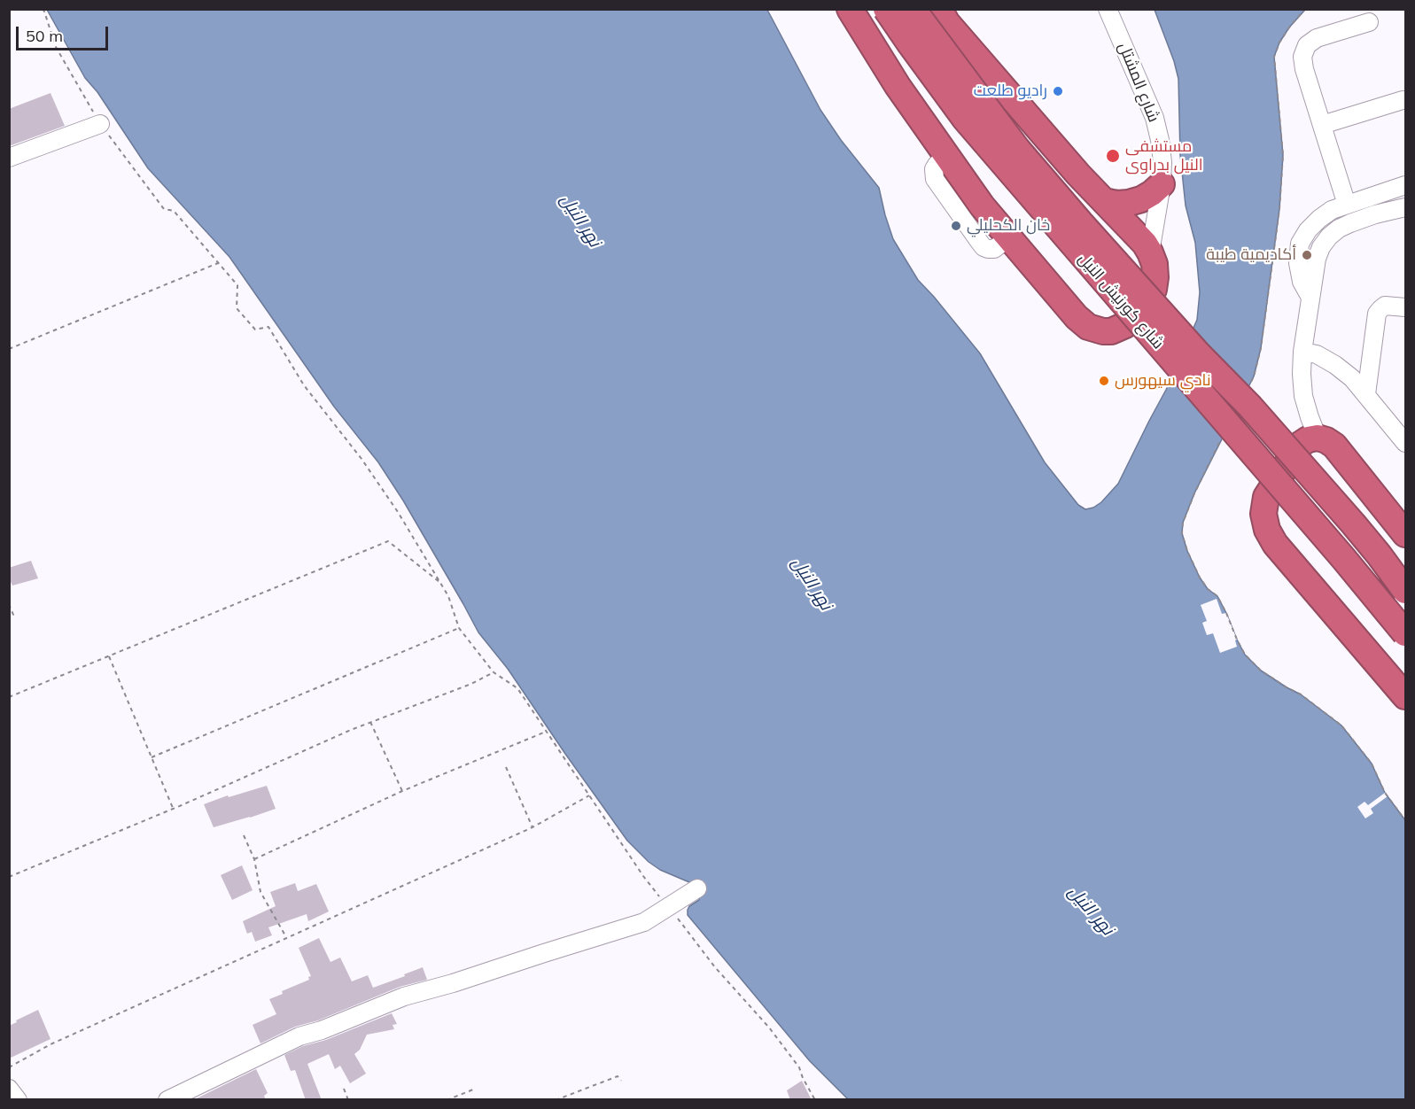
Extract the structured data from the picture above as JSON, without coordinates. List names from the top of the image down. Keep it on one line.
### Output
{"streets":{"highway":["شارع كورنيش النيل"],"street":["شارع المشتل"]},"water":["نهر النيل"],"places":["راديو طلعت","مستشفى النيل بدراوى","خان الكحليلي","أكاديمية طيبة","نادي سيهورس"],"scale_bar":"50 m"}
